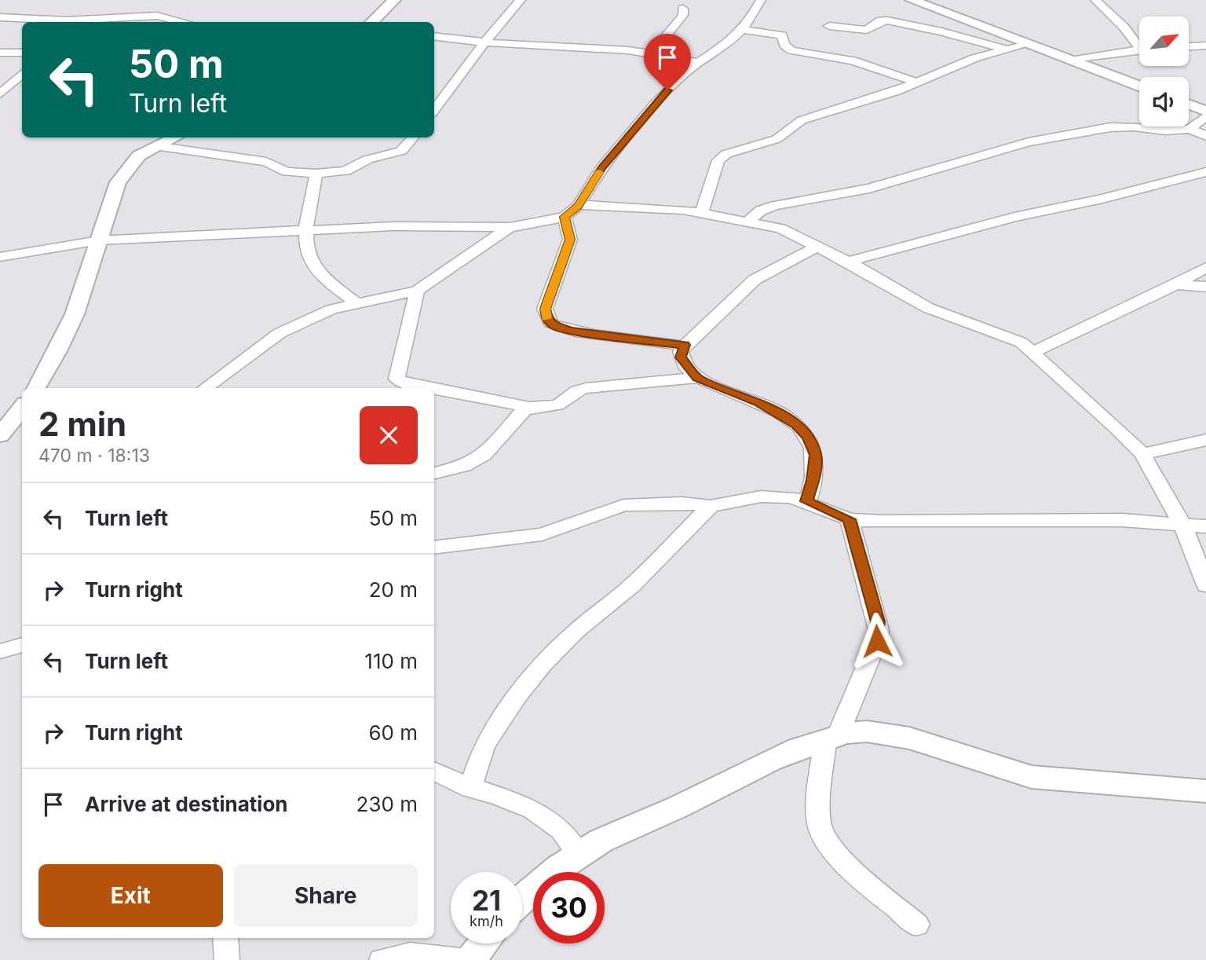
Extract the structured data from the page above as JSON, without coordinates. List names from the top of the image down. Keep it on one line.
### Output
{"north":"top right","page":{"turn":["50 m","Turn left"],"heading":["2 min","470 m · 18:13"],"list":[{"name":"Turn left","value":"50 m"},{"name":"Turn right","value":"20 m"},{"name":"Turn left","value":"110 m"},{"name":"Turn right","value":"60 m"},{"name":"Arrive at destination","value":"230 m"}],"buttons":["Exit","Share"],"speed":"21 km/h","limit":"30"}}
